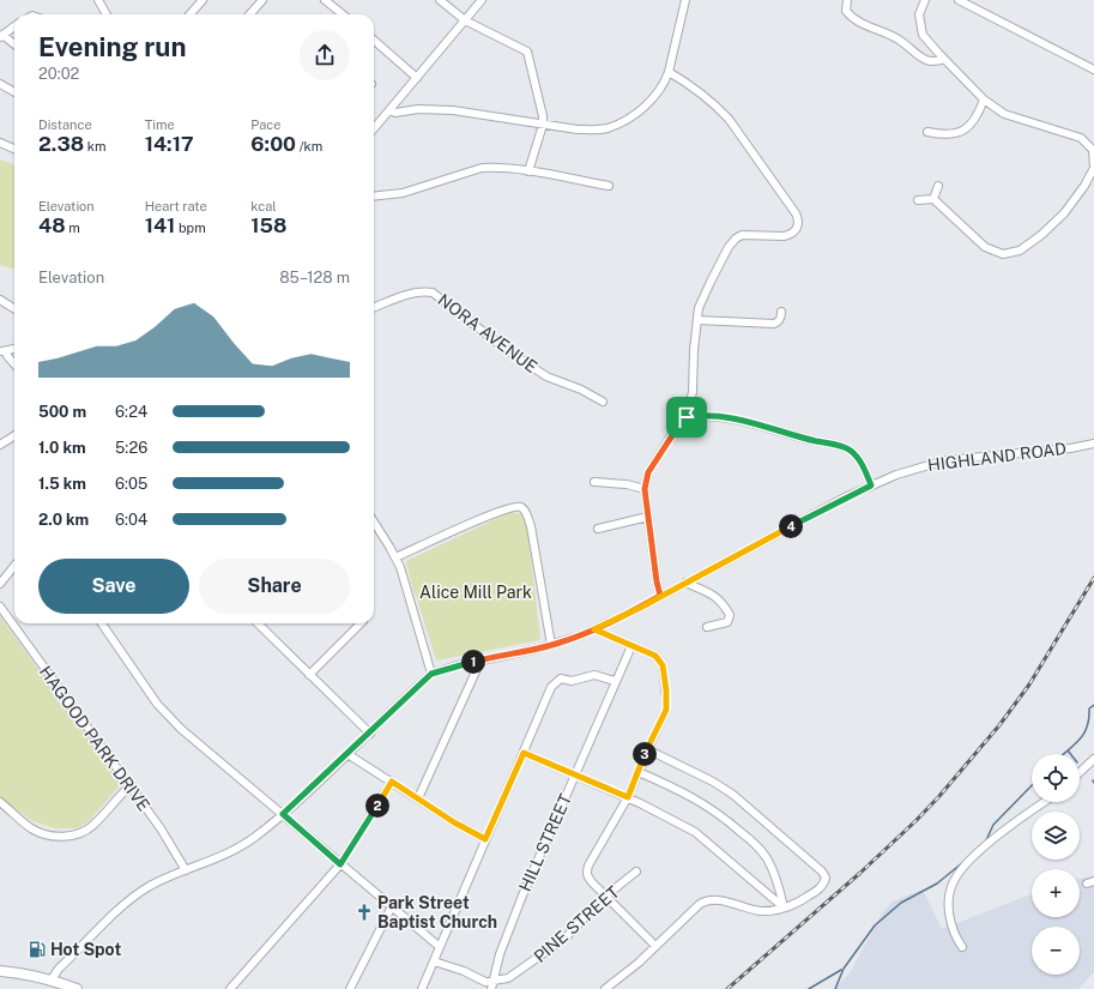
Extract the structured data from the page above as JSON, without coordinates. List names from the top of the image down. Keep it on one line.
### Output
{"streets":{"street":["NORA AVENUE","HIGHLAND ROAD","HAGOOD PARK DRIVE","HILL STREET","PINE STREET"]},"crossings":[["HIGHLAND ROAD","HAGOOD PARK DRIVE"],["HILL STREET","PINE STREET"]],"parks":["Alice Mill Park"],"places":{"church":["Park Street Baptist Church"],"fuel station":["Hot Spot"]},"page":{"heading":["Evening run","20:02"],"stats":[["Distance","2.38 km"],["Time","14:17"],["Pace","6:00 /km"],["Elevation","48 m"],["Heart rate","141 bpm"],["kcal","158"]],"chart":["Elevation","85–128 m"],"list":[{"name":"500 m","note":"6:24"},{"name":"1.0 km","note":"5:26"},{"name":"1.5 km","note":"6:05"},{"name":"2.0 km","note":"6:04"}],"pins":["4","1","3","2"],"buttons":["Save","Share"],"map_buttons":["+","−"]}}
